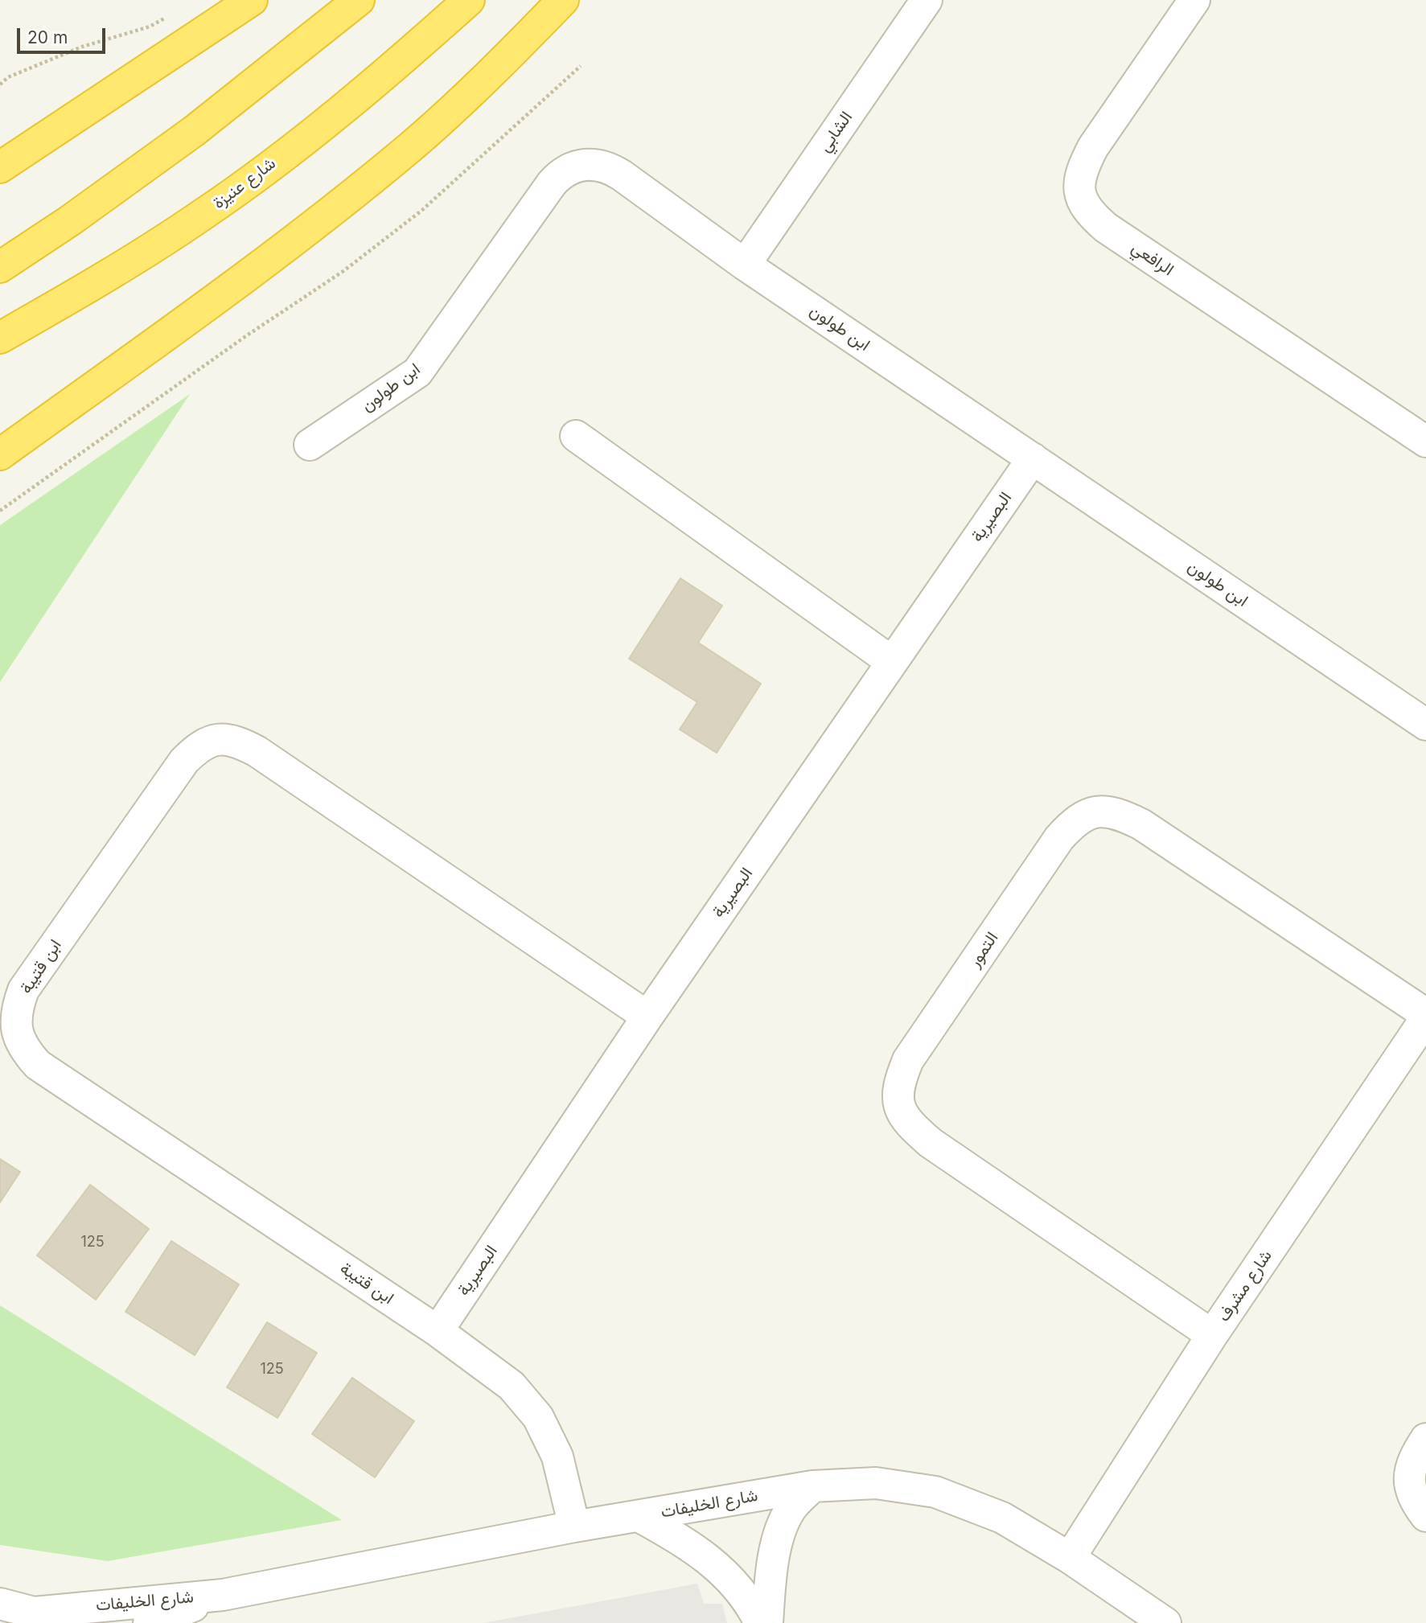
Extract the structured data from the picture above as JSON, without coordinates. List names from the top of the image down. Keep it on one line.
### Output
{"streets":{"highway":["شارع عنيزة"],"street":["الشابي","الرافعي","ابن طولون","البصيرية","التمور","ابن قتيبة","شارع مشرف","شارع الخليفات"]},"crossings":[["الشابي","ابن طولون"],["ابن طولون","البصيرية"],["البصيرية","ابن قتيبة"],["التمور","شارع مشرف"],["ابن قتيبة","شارع الخليفات"],["شارع مشرف","شارع الخليفات"]],"house_numbers":["125","125"],"scale_bar":"20 m"}
